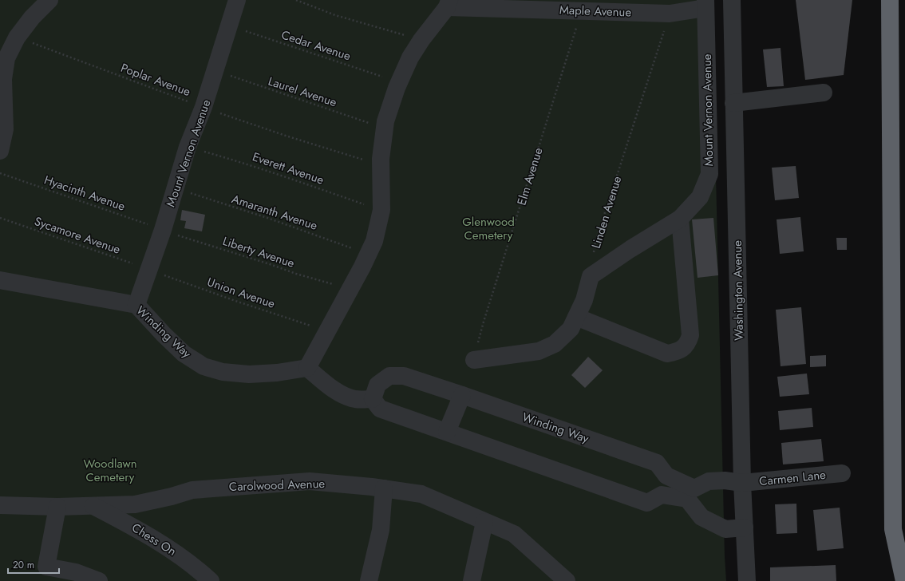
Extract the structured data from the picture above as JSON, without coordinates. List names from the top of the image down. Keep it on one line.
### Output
{"streets":{"street":["Maple Avenue","Mount Vernon Avenue","Washington Avenue","Winding Way","Carmen Lane","Carolwood Avenue","Chess On"],"path":["Cedar Avenue","Poplar Avenue","Laurel Avenue","Everett Avenue","Elm Avenue","Hyacinth Avenue","Amaranth Avenue","Linden Avenue","Sycamore Avenue","Liberty Avenue","Union Avenue"]},"crossings":[["Maple Avenue","Mount Vernon Avenue"],["Maple Avenue","Elm Avenue"],["Maple Avenue","Linden Avenue"],["Cedar Avenue","Mount Vernon Avenue"],["Poplar Avenue","Mount Vernon Avenue"],["Laurel Avenue","Mount Vernon Avenue"],["Mount Vernon Avenue","Everett Avenue"],["Mount Vernon Avenue","Hyacinth Avenue"],["Mount Vernon Avenue","Amaranth Avenue"],["Mount Vernon Avenue","Linden Avenue"],["Mount Vernon Avenue","Sycamore Avenue"],["Mount Vernon Avenue","Liberty Avenue"],["Mount Vernon Avenue","Union Avenue"],["Mount Vernon Avenue","Winding Way"],["Hyacinth Avenue","Liberty Avenue"],["Sycamore Avenue","Union Avenue"],["Washington Avenue","Winding Way"],["Washington Avenue","Carmen Lane"],["Winding Way","Carmen Lane"],["Carolwood Avenue","Chess On"]],"parks":["Glenwood Cemetery","Woodlawn Cemetery"],"scale_bar":"20 m"}
